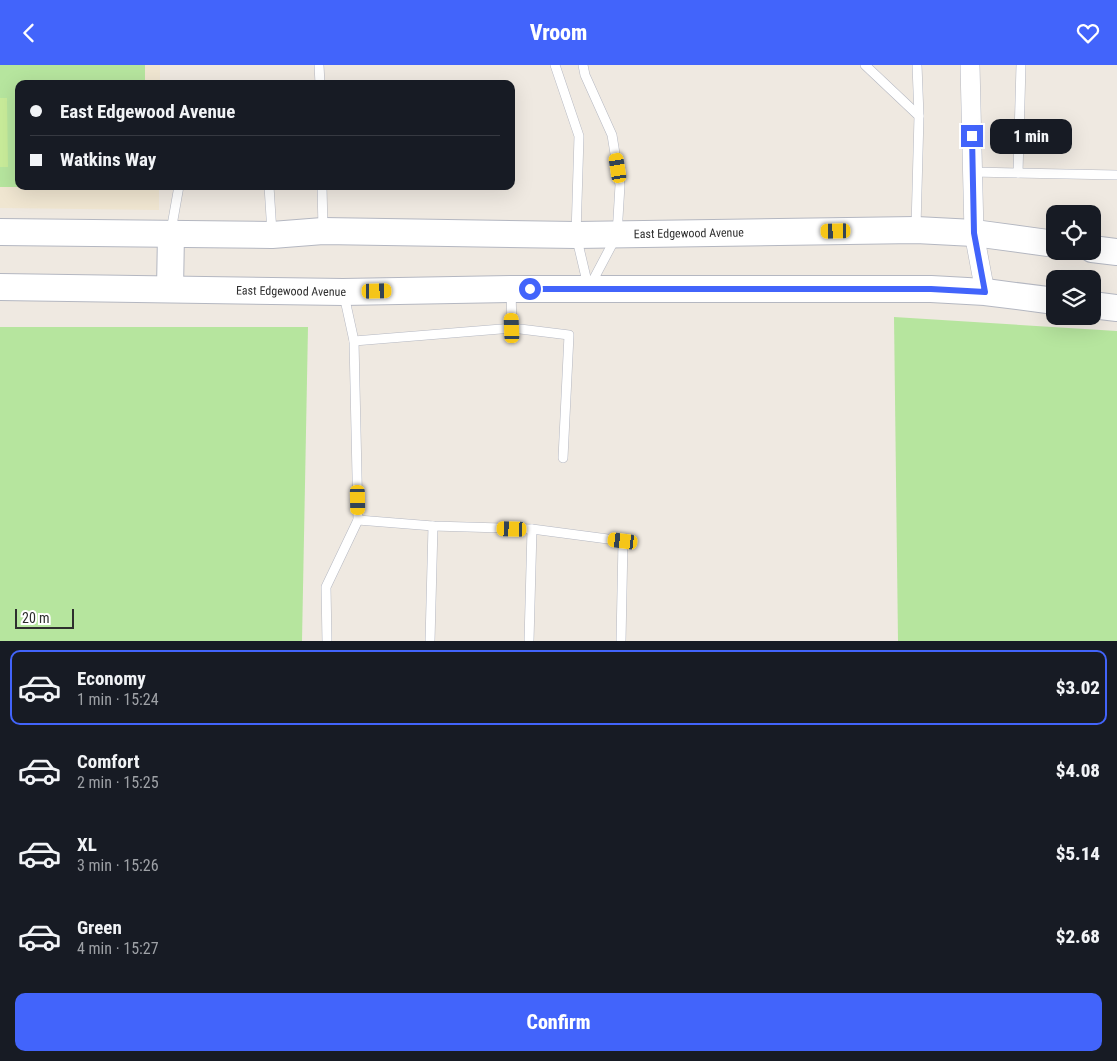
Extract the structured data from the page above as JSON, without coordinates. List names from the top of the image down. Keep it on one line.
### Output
{"streets":{"main road":["East Edgewood Avenue"]},"scale_bar":"20 m","page":{"header":"Vroom","banner":["East Edgewood Avenue","Watkins Way"],"bubble":"1 min","scale":"20 m","list":[{"name":"Economy","note":"1 min · 15:24","value":"$3.02"},{"name":"Comfort","note":"2 min · 15:25","value":"$4.08"},{"name":"XL","note":"3 min · 15:26","value":"$5.14"},{"name":"Green","note":"4 min · 15:27","value":"$2.68"}],"buttons":"Confirm"}}
